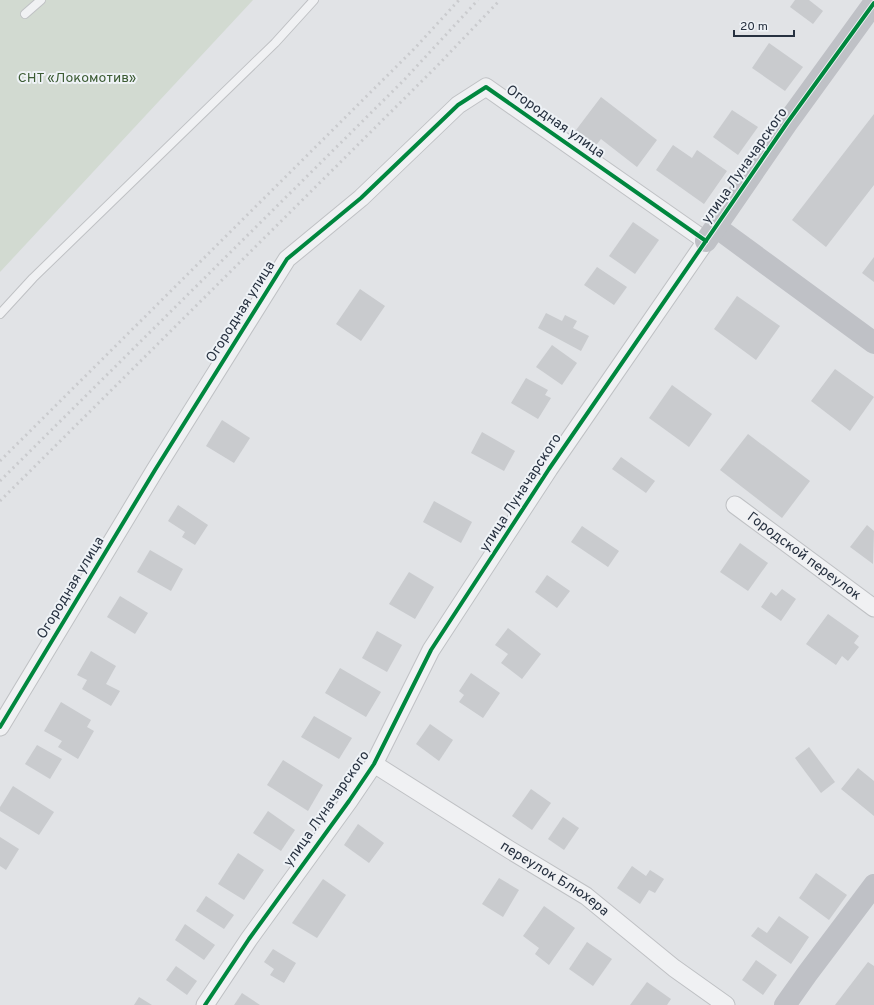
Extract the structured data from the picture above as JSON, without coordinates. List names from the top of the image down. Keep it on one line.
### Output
{"streets":{"street":["Огородная улица","улица Луначарского","Городской переулок","переулок Блюхера"]},"crossings":[["Огородная улица","улица Луначарского"],["улица Луначарского","переулок Блюхера"]],"parks":["СНТ «Локомотив»"],"scale_bar":"20 m"}
